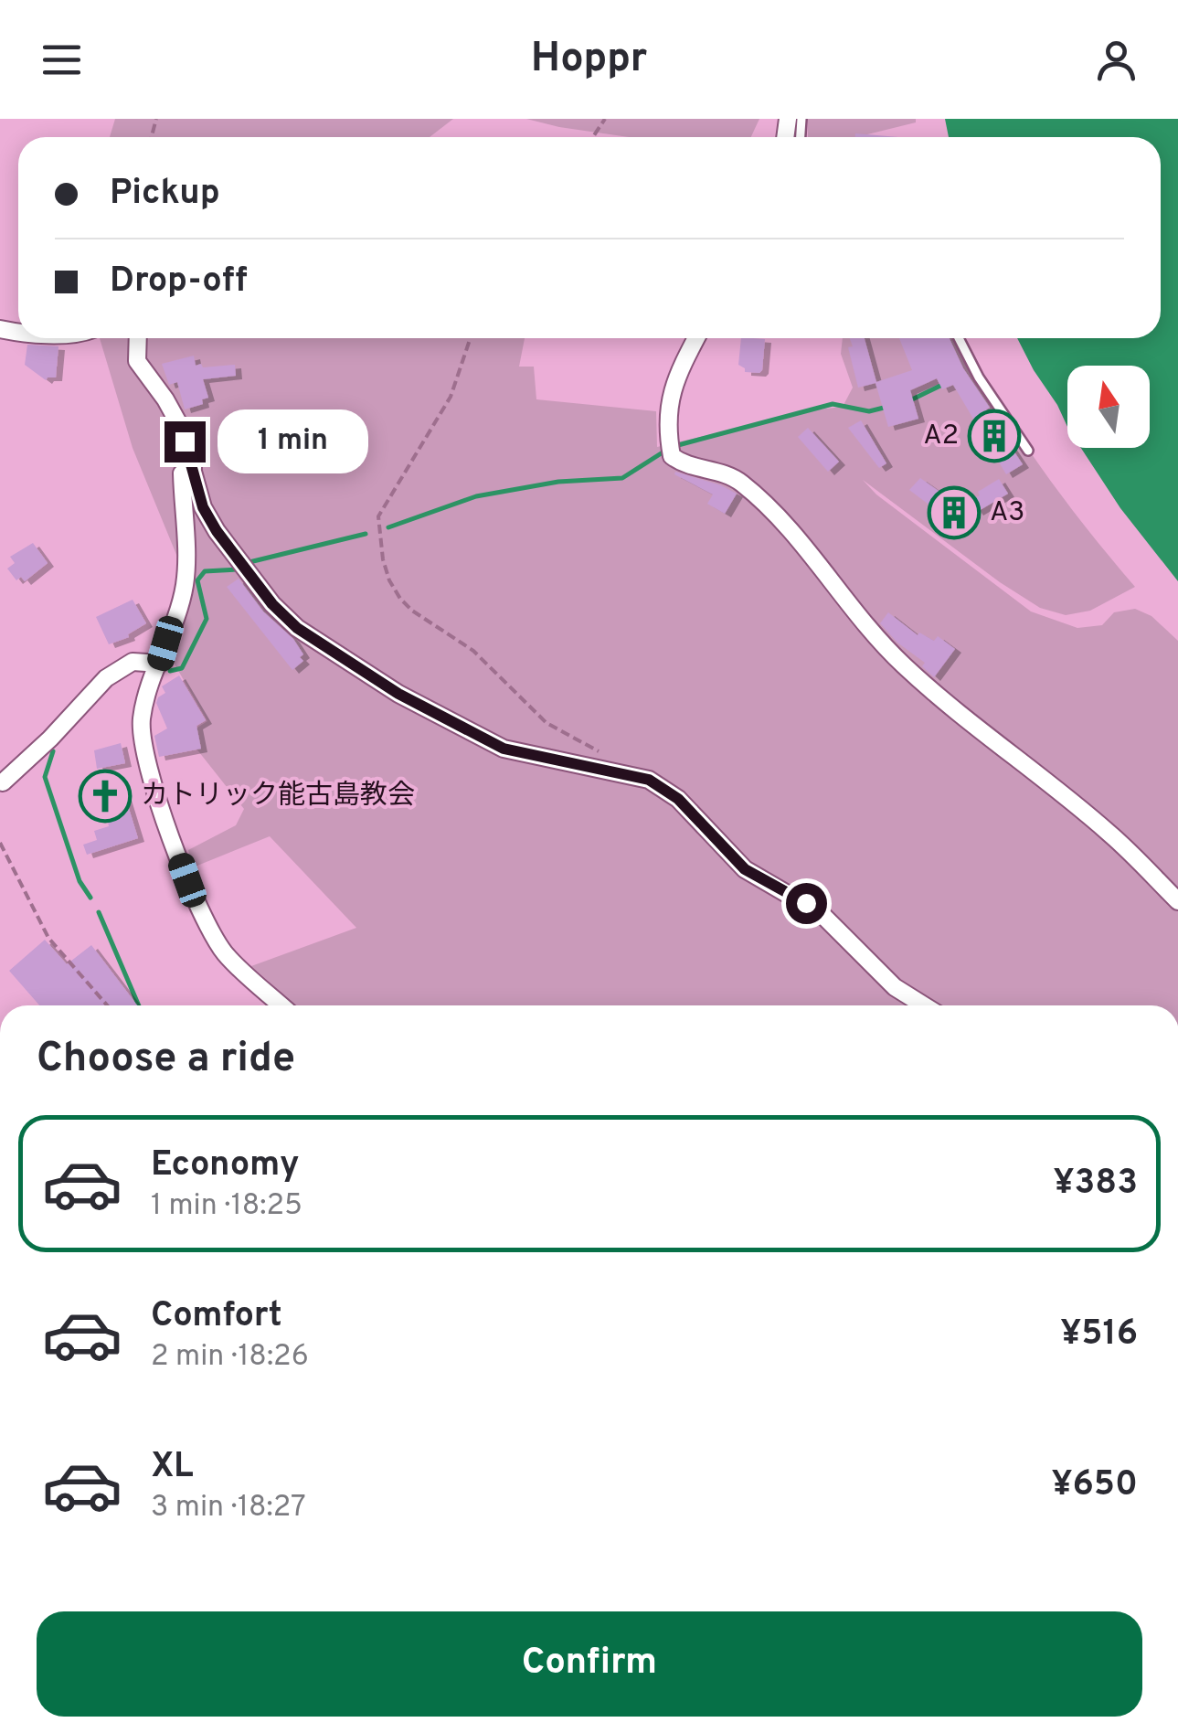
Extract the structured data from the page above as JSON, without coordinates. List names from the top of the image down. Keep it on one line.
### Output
{"places":{"building":["A2","A3"],"church":["カトリック能古島教会"]},"north":"top","page":{"header":"Hoppr","banner":["Pickup","Drop-off"],"bubble":"1 min","heading":"Choose a ride","list":[{"name":"Economy","note":"1 min · 18:25","value":"¥383"},{"name":"Comfort","note":"2 min · 18:26","value":"¥516"},{"name":"XL","note":"3 min · 18:27","value":"¥650"}],"buttons":"Confirm"}}
